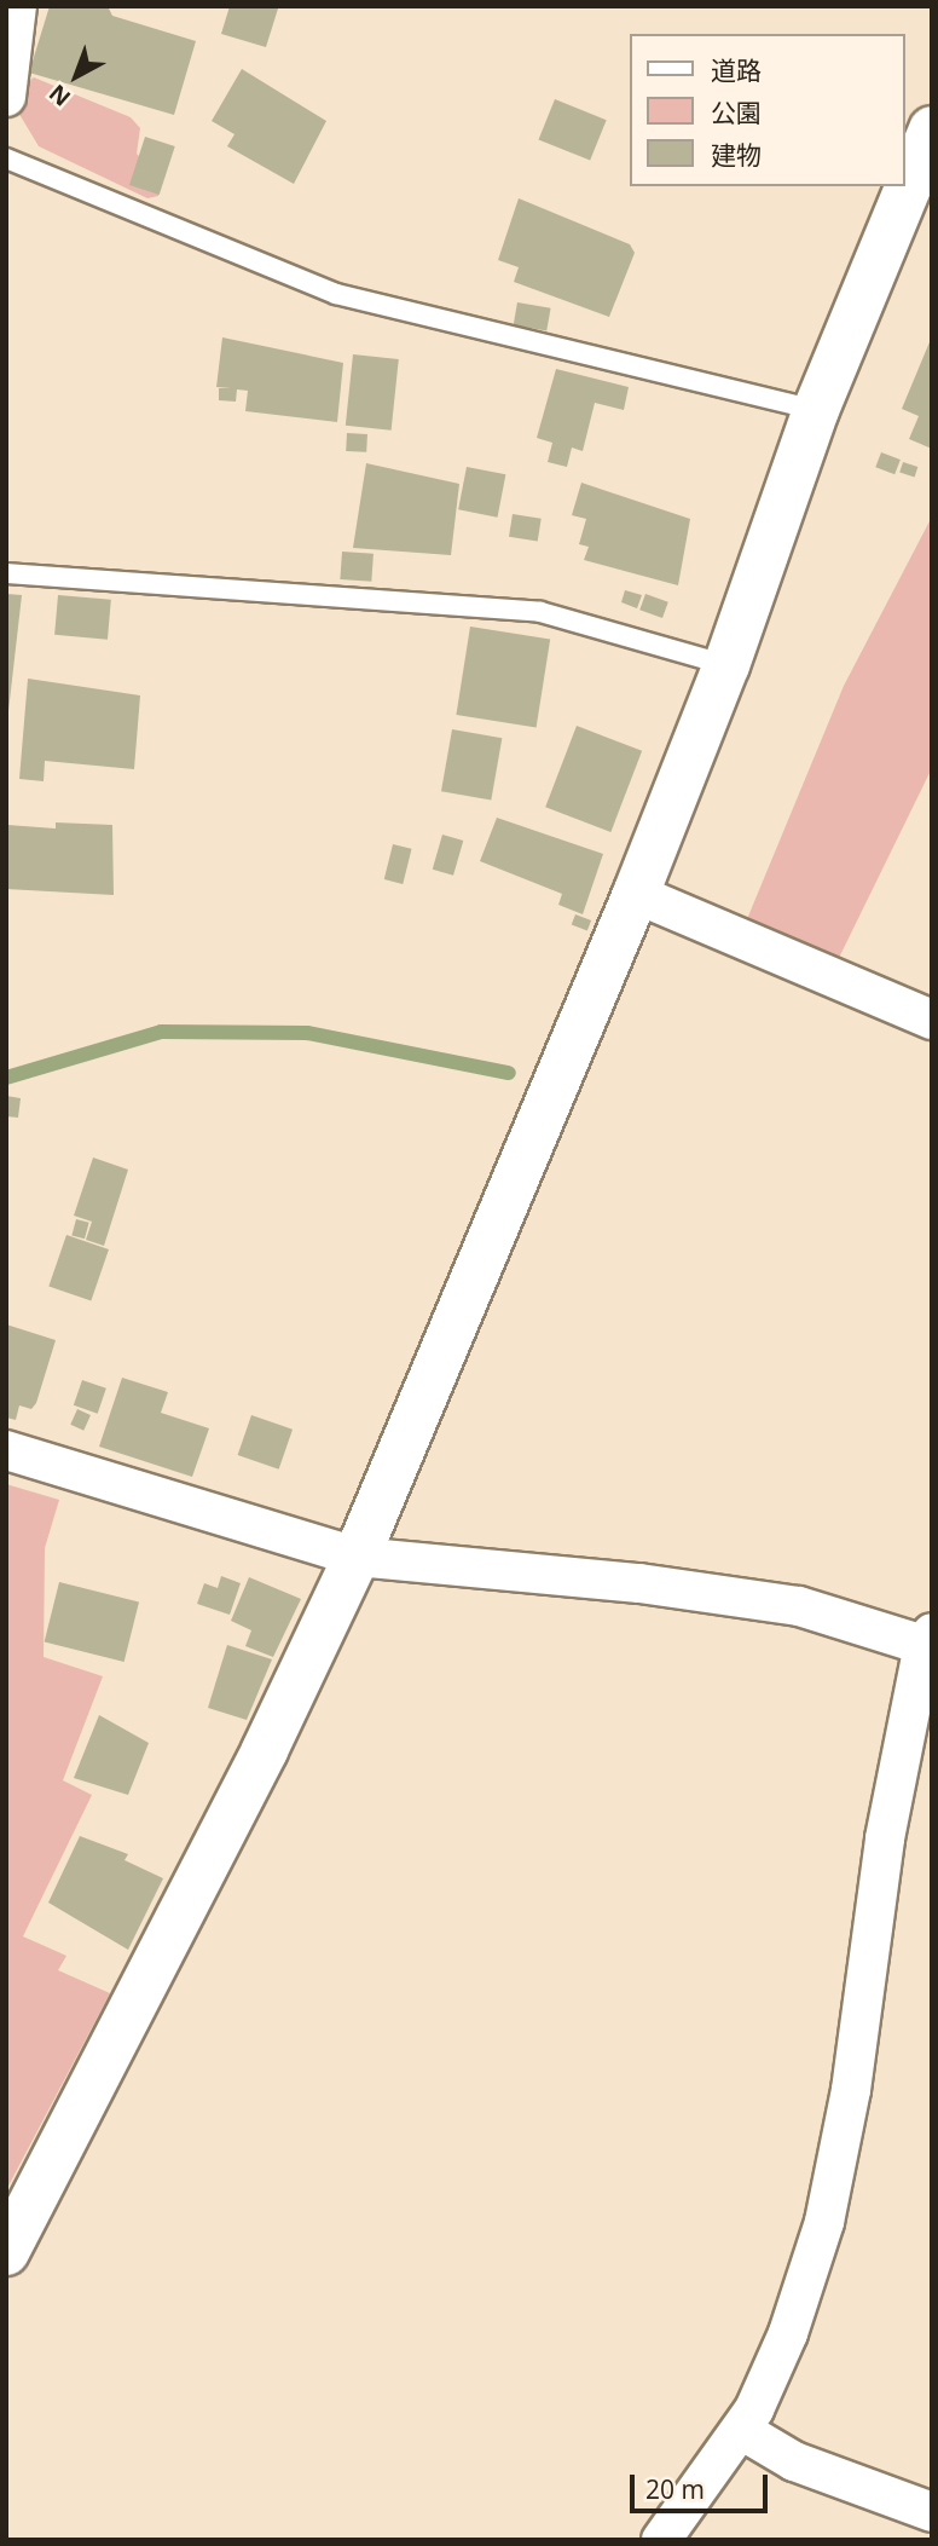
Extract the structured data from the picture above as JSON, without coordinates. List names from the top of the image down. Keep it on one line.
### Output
{"legend":["道路","公園","建物"],"scale_bar":"20 m","north":"bottom left"}
